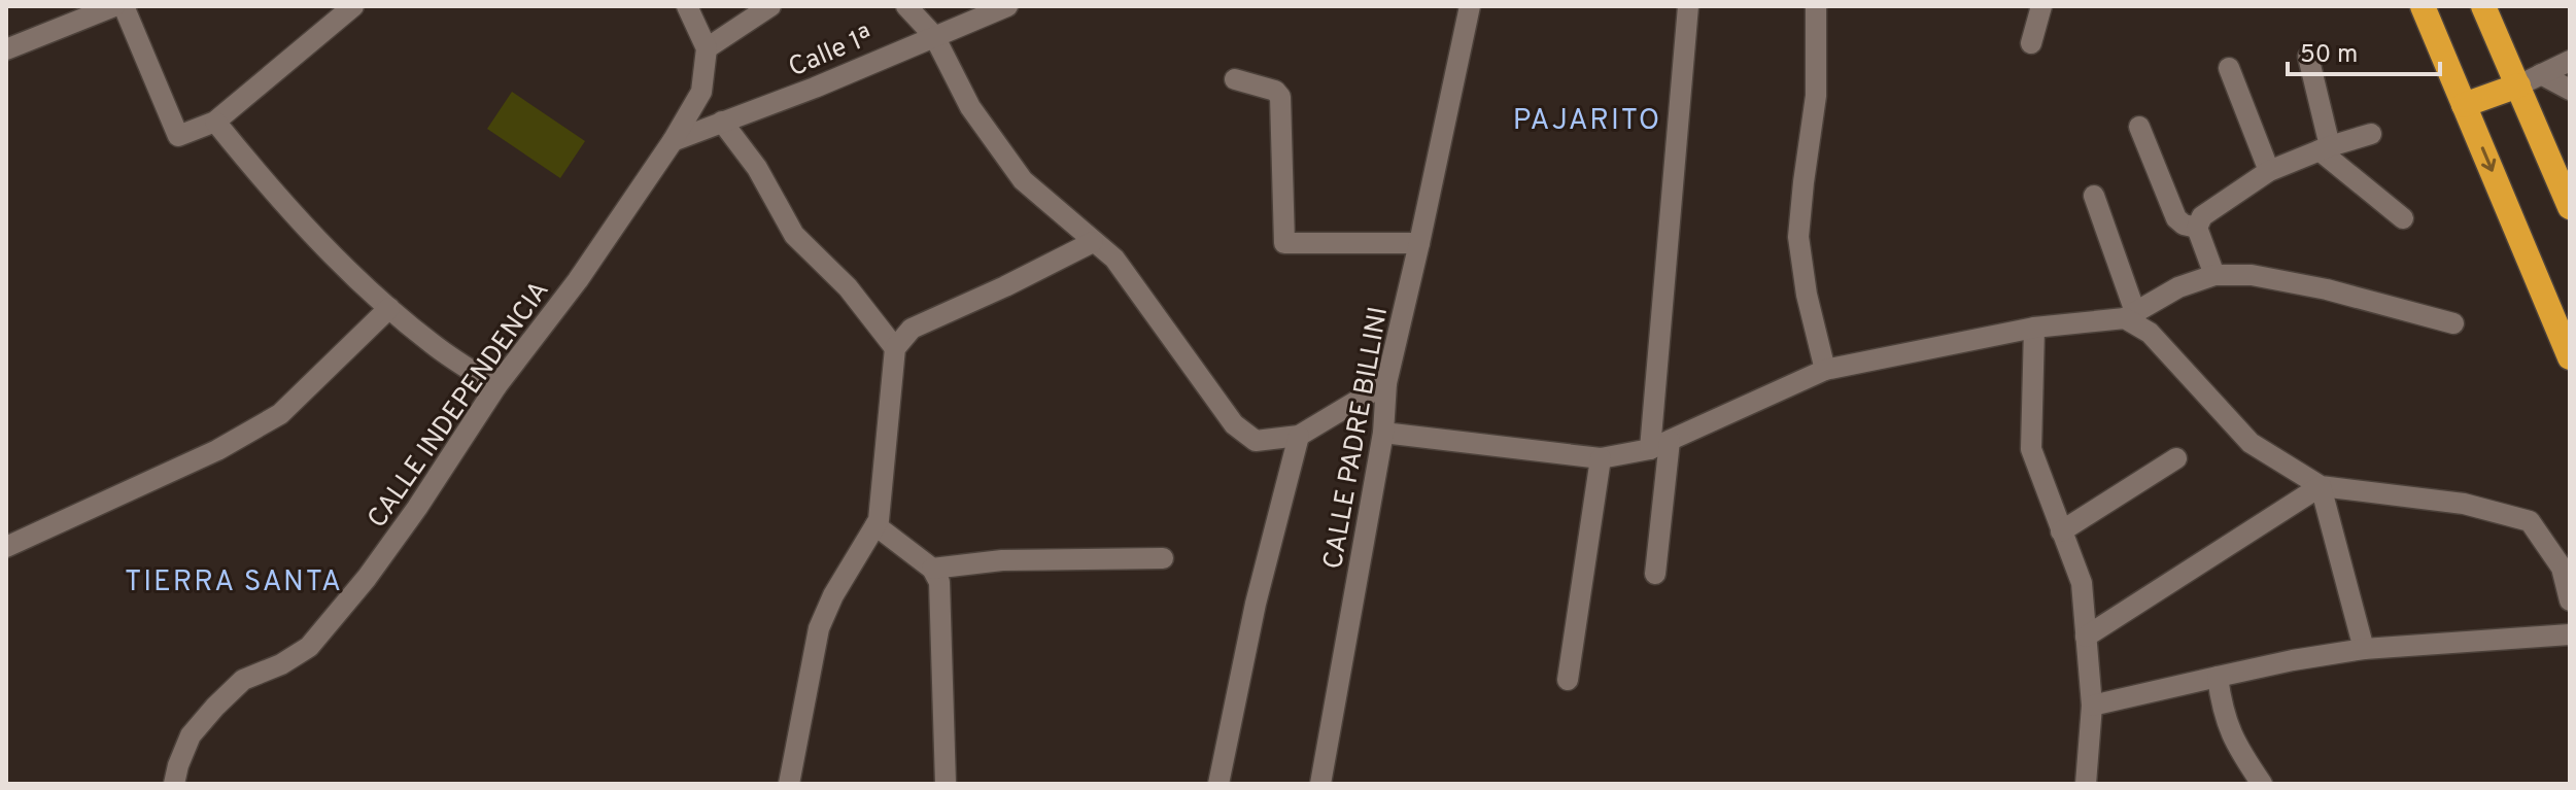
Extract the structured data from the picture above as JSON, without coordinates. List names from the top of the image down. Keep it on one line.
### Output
{"streets":{"street":["Calle 1ª","CALLE INDEPENDENCIA","CALLE PADRE BILLINI"]},"crossings":[["Calle 1ª","CALLE INDEPENDENCIA"]],"districts":["PAJARITO","TIERRA SANTA"],"scale_bar":"50 m"}
